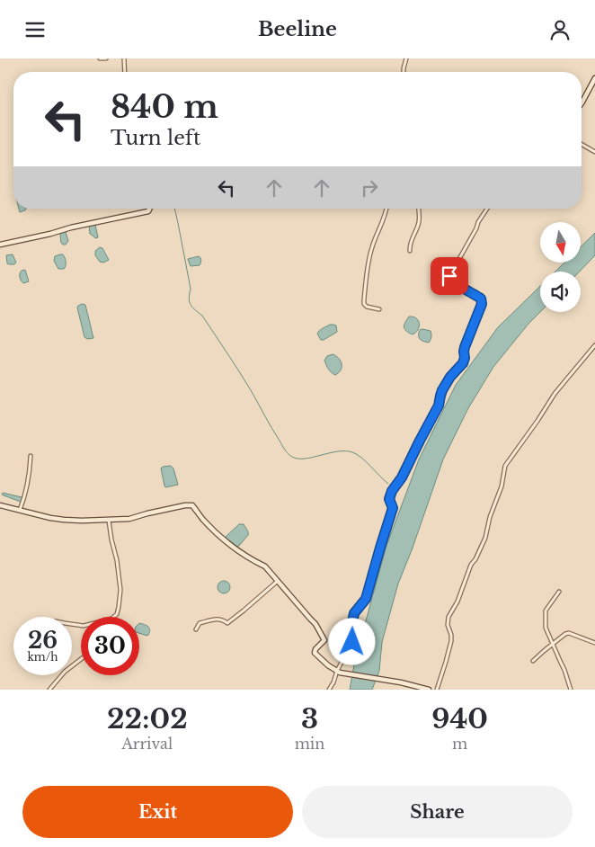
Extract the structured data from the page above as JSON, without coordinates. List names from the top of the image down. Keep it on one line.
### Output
{"north":"bottom","page":{"header":"Beeline","turn":["840 m","Turn left"],"speed":"26 km/h","limit":"30","eta":["22:02","Arrival","3","min","940","m"],"buttons":["Exit","Share"]}}
